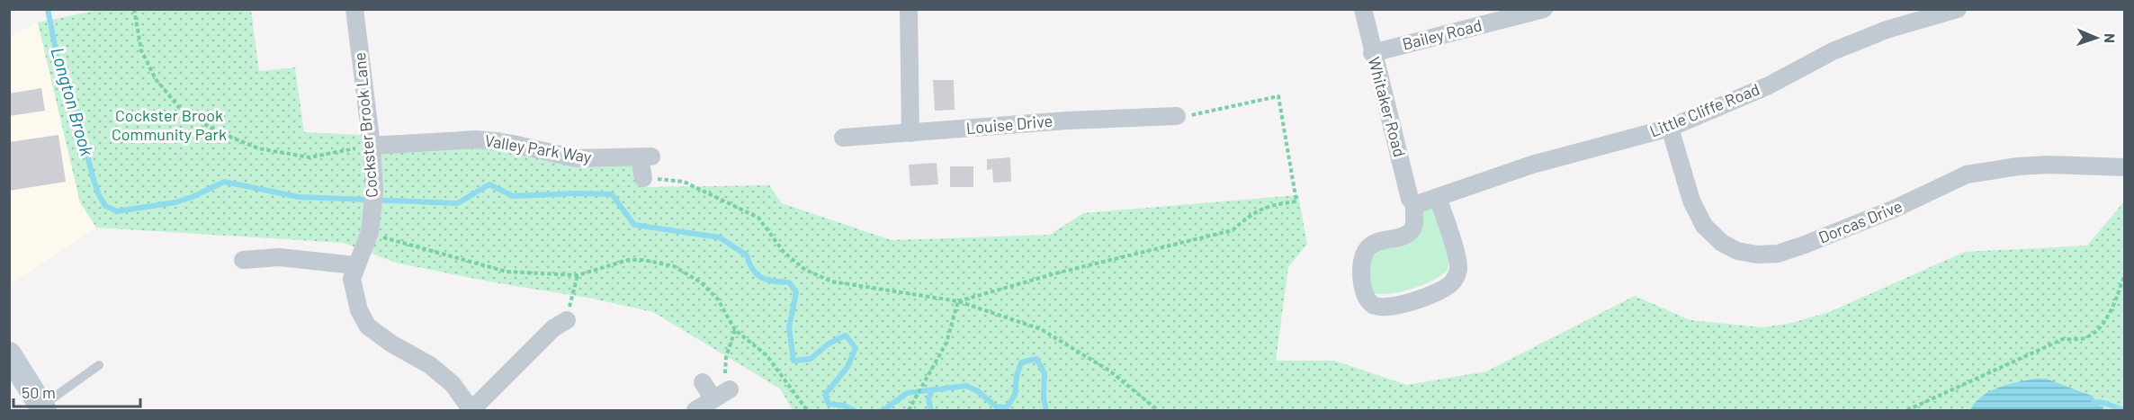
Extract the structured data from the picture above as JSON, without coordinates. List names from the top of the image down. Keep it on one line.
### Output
{"streets":{"street":["Bailey Road","Whitaker Road","Little Cliffe Road","Cockster Brook Lane","Louise Drive","Valley Park Way","Dorcas Drive"]},"crossings":[["Bailey Road","Whitaker Road"],["Whitaker Road","Little Cliffe Road"],["Little Cliffe Road","Dorcas Drive"],["Cockster Brook Lane","Valley Park Way"]],"water":["Longton Brook"],"parks":["Cockster Brook Community Park"],"scale_bar":"50 m","north":"right"}
